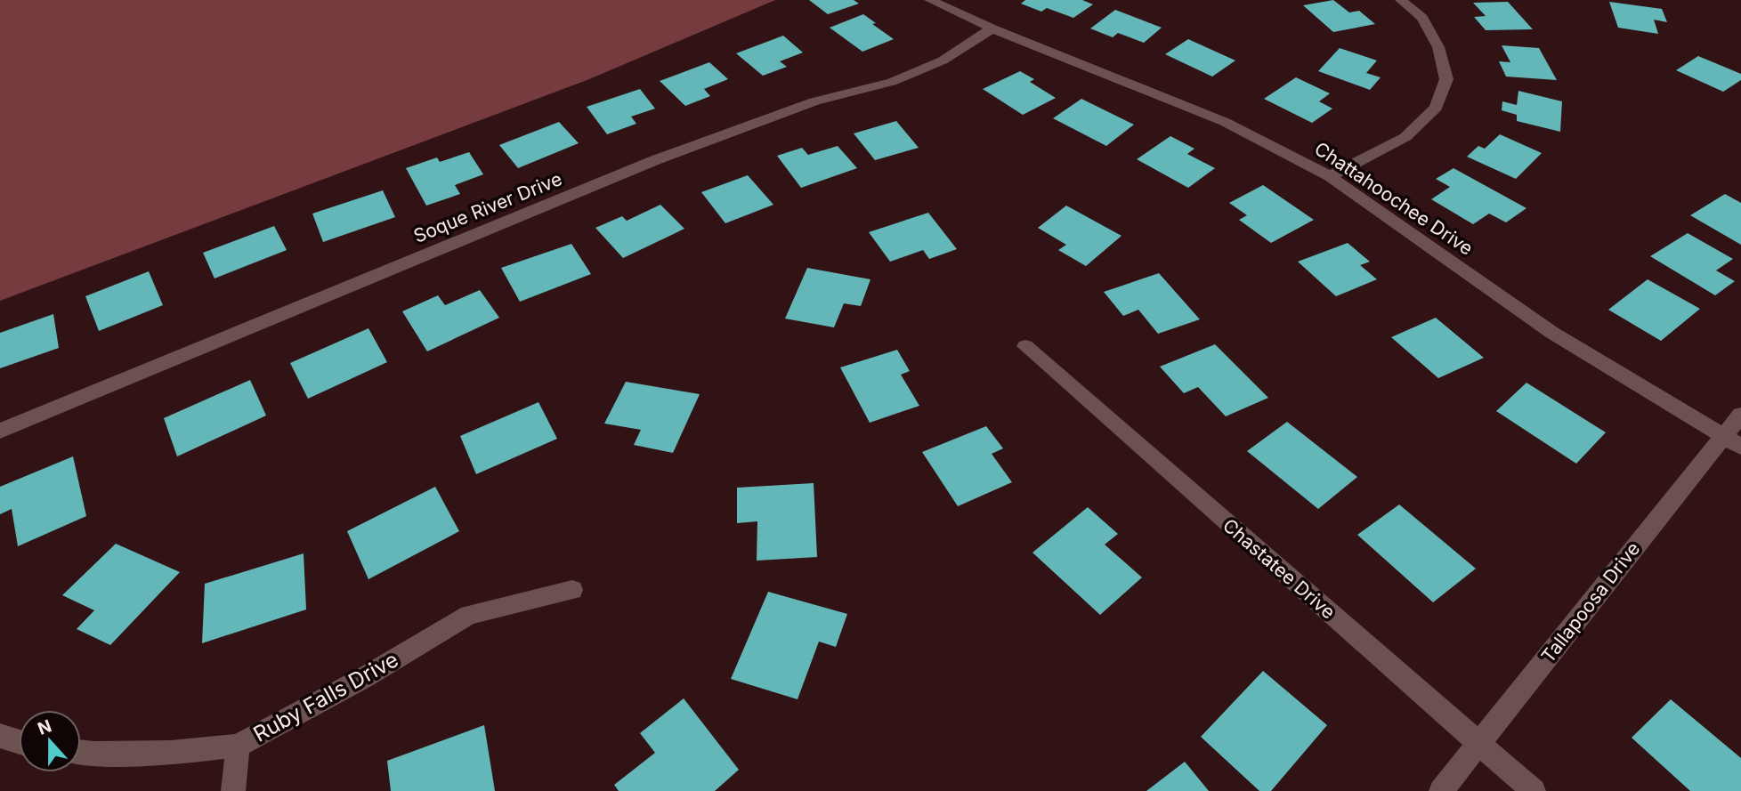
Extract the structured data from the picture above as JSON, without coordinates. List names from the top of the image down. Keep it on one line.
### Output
{"streets":{"street":["Chattahoochee Drive","Soque River Drive","Chastatee Drive","Tallapoosa Drive","Ruby Falls Drive"]},"crossings":[["Chattahoochee Drive","Soque River Drive"],["Chattahoochee Drive","Tallapoosa Drive"],["Chastatee Drive","Tallapoosa Drive"]],"north":"top"}
